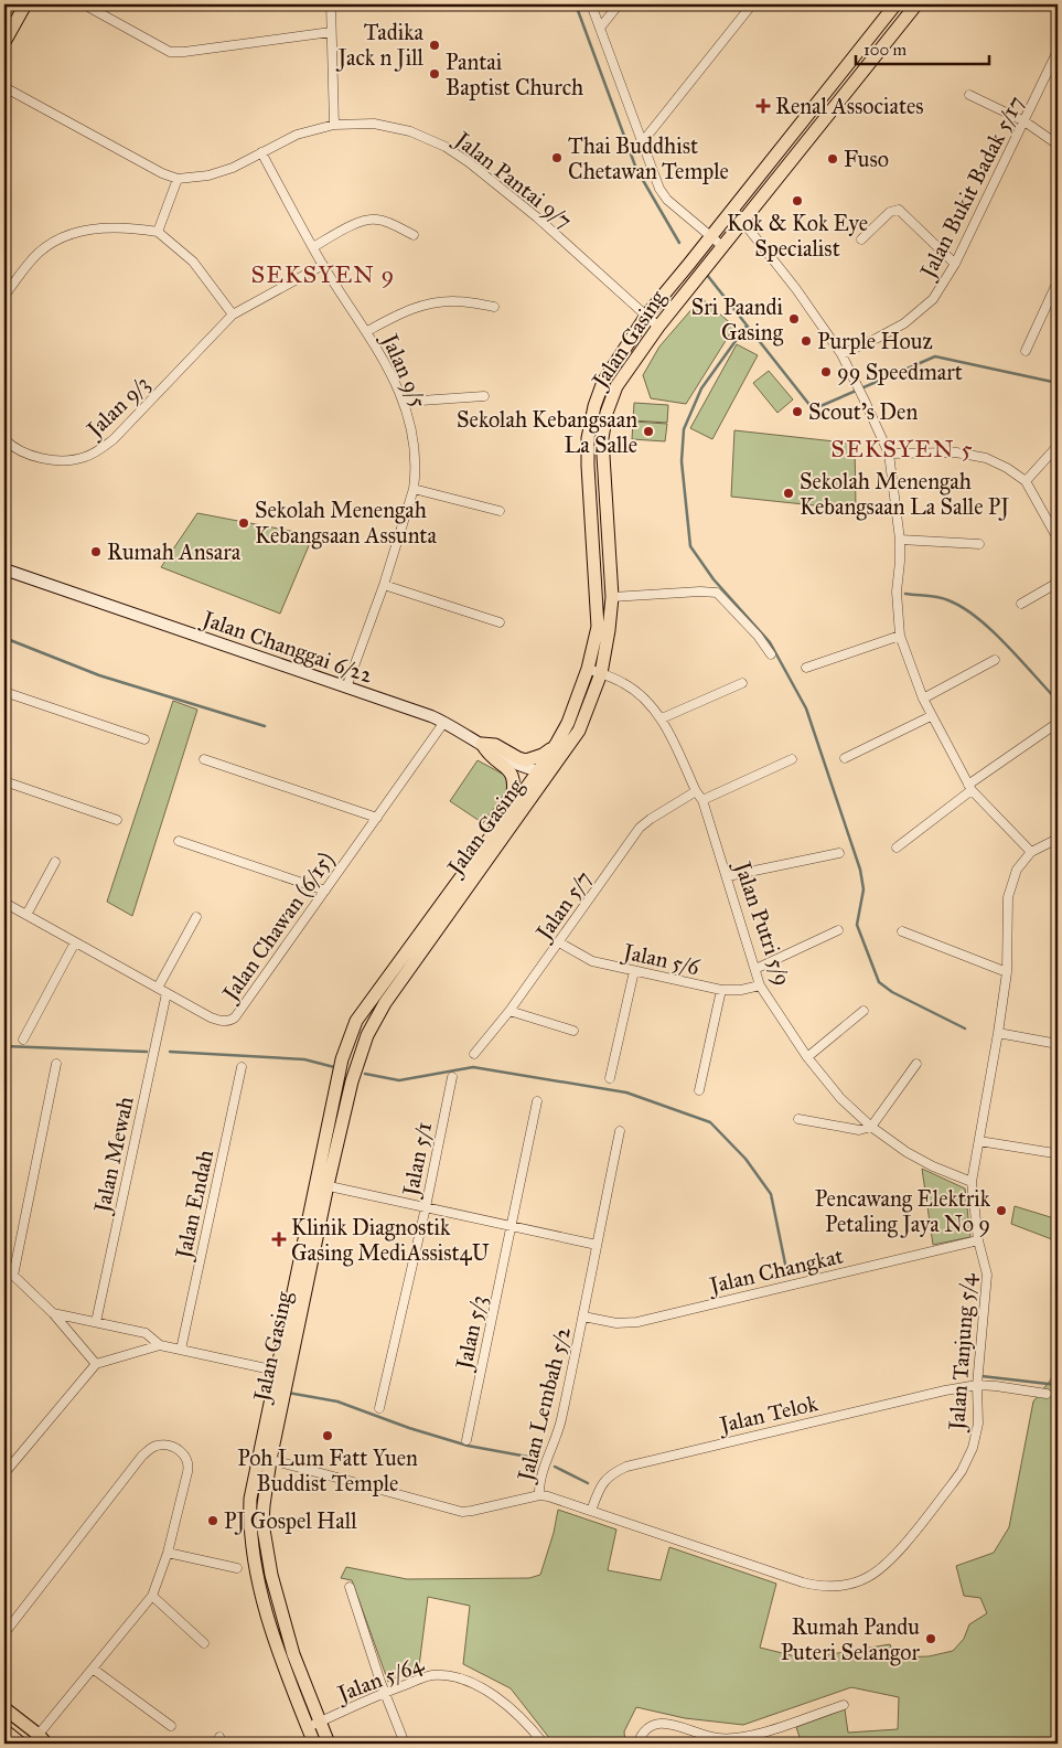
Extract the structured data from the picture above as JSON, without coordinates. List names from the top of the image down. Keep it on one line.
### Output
{"streets":{"main road":["Jalan Gasing"],"street":["Jalan Pantai 9/7","Jalan Bukit Badak 5/17","Jalan 9/5","Jalan 9/3","Jalan Changgai 6/22","Jalan 5/7","Jalan Putri 5/9","Jalan Chawan (6/15)","Jalan 5/6","Jalan Mewah","Jalan 5/1","Jalan Endah","Jalan Changkat","Jalan 5/3","Jalan Tanjung 5/4","Jalan Lembah 5/2","Jalan Telok","Jalan 5/64"]},"crossings":[["Jalan Pantai 9/7","Jalan Gasing"],["Jalan Pantai 9/7","Jalan 9/5"],["Jalan Gasing","Jalan Changgai 6/22"],["Jalan Gasing","Jalan Putri 5/9"],["Jalan Gasing","Jalan Lembah 5/2"],["Jalan Gasing","Jalan 5/64"],["Jalan 9/5","Jalan 9/3"],["Jalan 9/5","Jalan Changgai 6/22"],["Jalan Changgai 6/22","Jalan Chawan (6/15)"],["Jalan 5/7","Jalan Putri 5/9"],["Jalan 5/7","Jalan 5/6"],["Jalan Putri 5/9","Jalan 5/6"],["Jalan Putri 5/9","Jalan Tanjung 5/4"],["Jalan Chawan (6/15)","Jalan Mewah"],["Jalan Changkat","Jalan Tanjung 5/4"],["Jalan Changkat","Jalan Lembah 5/2"],["Jalan Tanjung 5/4","Jalan Lembah 5/2"],["Jalan Tanjung 5/4","Jalan Telok"]],"districts":["SEKSYEN 9","SEKSYEN 5"],"places":{"other":["Tadika Jack n Jill","Pantai Baptist Church","Thai Buddhist Chetawan Temple","Fuso","Kok & Kok Eye Specialist","Sri Paandi Gasing","Purple Houz","99 Speedmart","Scout's Den","Sekolah Kebangsaan La Salle","Sekolah Menengah Kebangsaan La Salle PJ","Sekolah Menengah Kebangsaan Assunta","Rumah Ansara","Pencawang Elektrik Petaling Jaya No 9","Poh Lum Fatt Yuen Buddist Temple","PJ Gospel Hall","Rumah Pandu Puteri Selangor"],"health":["Renal Associates","Klinik Diagnostik Gasing MediAssist4U"]},"scale_bar":"100 m"}
